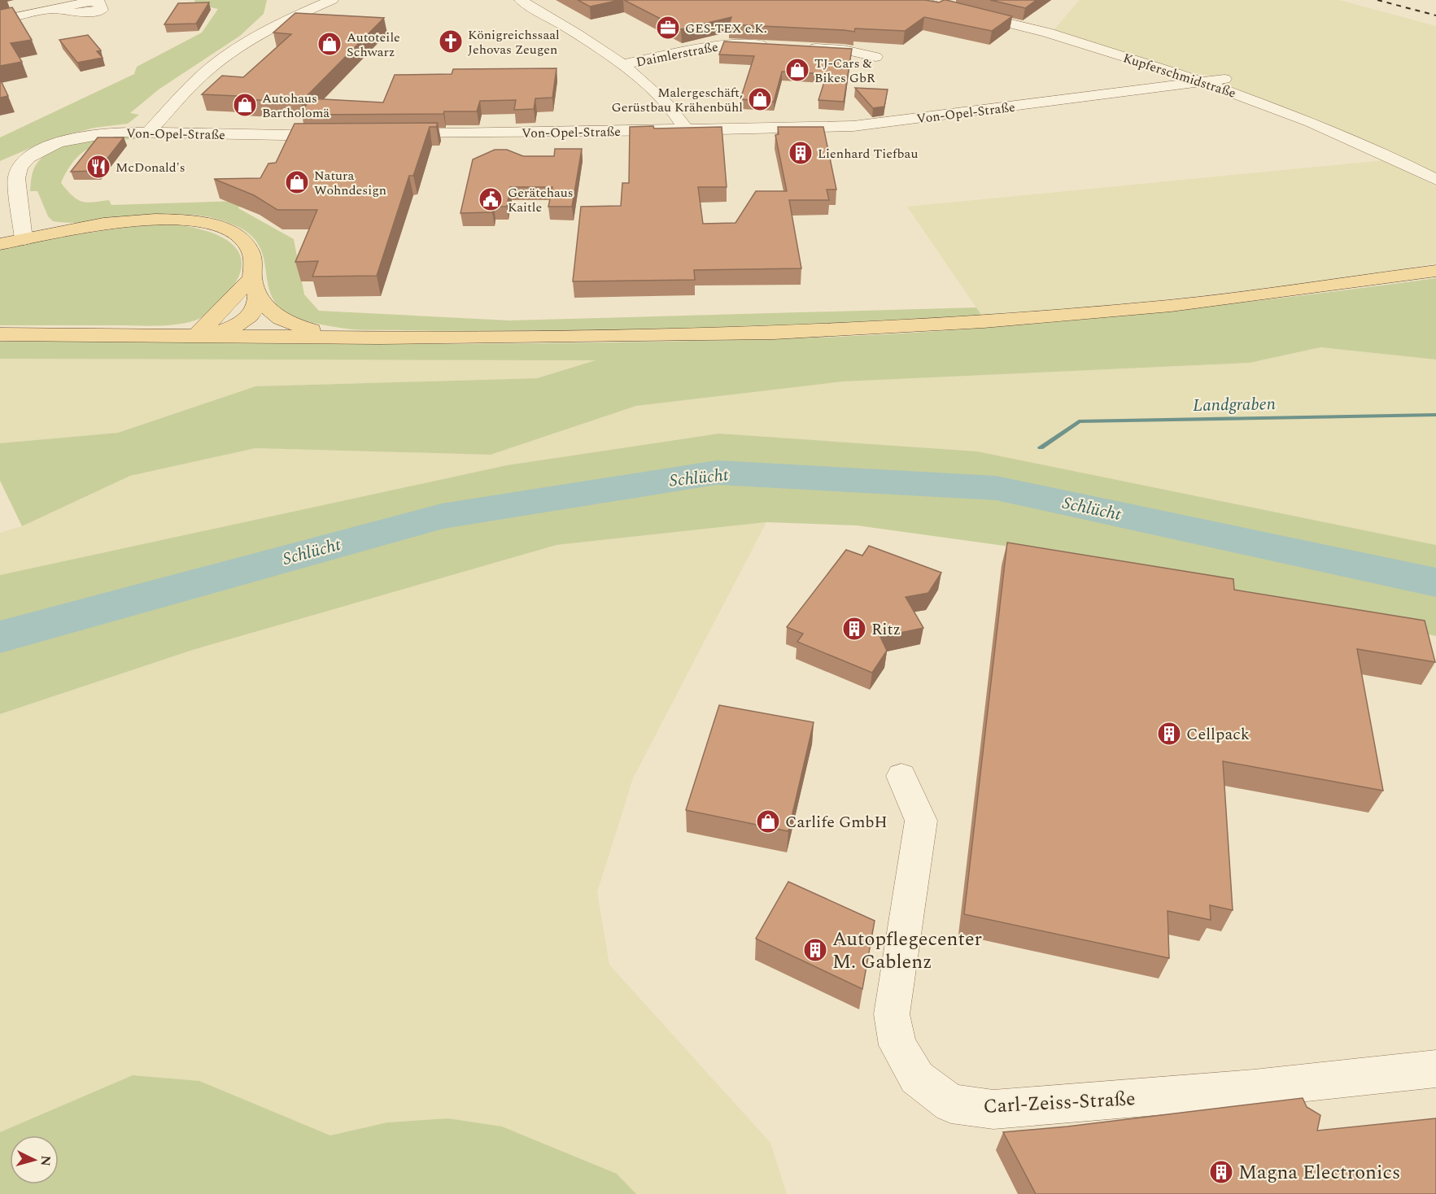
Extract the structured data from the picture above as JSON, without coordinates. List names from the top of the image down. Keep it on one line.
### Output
{"streets":{"street":["Daimlerstraße","Kupferschmidstraße","Von-Opel-Straße","Carl-Zeiss-Straße"]},"crossings":[["Daimlerstraße","Von-Opel-Straße"],["Kupferschmidstraße","Von-Opel-Straße"]],"water":["Landgraben","Schlücht"],"places":{"office":["GES-TEX e.K."],"church":["Königreichssaal Jehovas Zeugen"],"shop":["Autoteile Schwarz","TJ-Cars & Bikes GbR","Malergeschäft, Gerüstbau Krähenbühl","Autohaus Bartholomä","Natura Wohndesign","Carlife GmbH"],"building":["Lienhard Tiefbau","Ritz","Cellpack","Autopflegecenter M. Gablenz","Magna Electronics"],"restaurant":["McDonald's"],"public building":["Gerätehaus Kaitle"]},"north":"right"}
